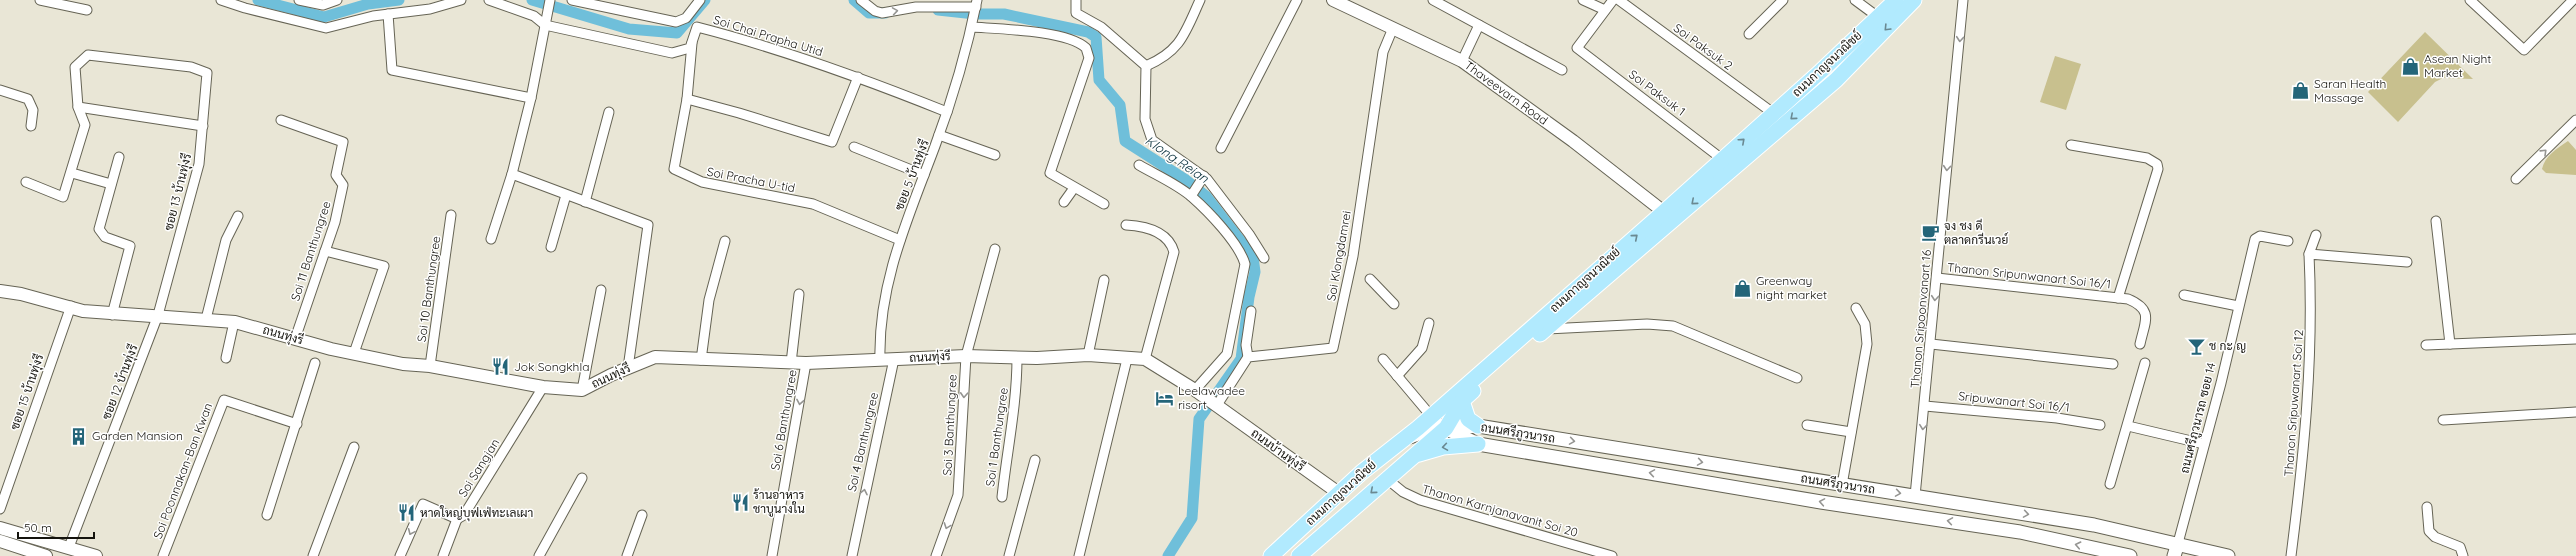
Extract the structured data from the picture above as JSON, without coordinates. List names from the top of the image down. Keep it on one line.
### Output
{"streets":{"main road":["ถนนกาญจนวณิชย์","ถนนศรีภูวนารถ"],"street":["Soi Chai Prapha Utid","Soi Paksuk 2","Thaveevarn Road","Soi Paksuk 1","ซอย 5 บ้านทุ่งรี","Soi Pracha U-tid","ซอย 13 บ้านทุ่งรี","Soi 11 Banthungree","Soi Klongdamrei","Thanon Sripunwanart Soi 16/1","Soi 10 Banthungree","Thanon Sripoonvanart 16","ถนนทุ่งรี","ซอย 12 บ้านทุ่งรี","ซอย 15 บ้านทุ่งรี","Sripuwanart Soi 16/1","Thanon Sripuwanart Soi 12","ถนนศรีภูวนารถ ซอย 14","Soi 6 Banthungree","Soi 3 Banthungree","Soi 1 Banthungree","Soi 4 Banthungree","ถนนบ้านทุ่งรี","Soi Sangjan","Soi Poonnakan-Ban Kwan","Thanon Karnjanavanit Soi 20"]},"crossings":[["Soi Chai Prapha Utid","ซอย 5 บ้านทุ่งรี"],["Soi Chai Prapha Utid","Soi Pracha U-tid"],["Soi Paksuk 2","ถนนกาญจนวณิชย์"],["ถนนกาญจนวณิชย์","Thaveevarn Road"],["ถนนกาญจนวณิชย์","Soi Paksuk 1"],["ถนนกาญจนวณิชย์","ถนนศรีภูวนารถ"],["ถนนกาญจนวณิชย์","ถนนบ้านทุ่งรี"],["ถนนกาญจนวณิชย์","Thanon Karnjanavanit Soi 20"],["Thaveevarn Road","Soi Klongdamrei"],["ซอย 5 บ้านทุ่งรี","Soi Pracha U-tid"],["ซอย 5 บ้านทุ่งรี","ถนนทุ่งรี"],["ซอย 13 บ้านทุ่งรี","ถนนทุ่งรี"],["ซอย 13 บ้านทุ่งรี","ซอย 12 บ้านทุ่งรี"],["Soi 11 Banthungree","ถนนทุ่งรี"],["Thanon Sripunwanart Soi 16/1","Thanon Sripoonvanart 16"],["Soi 10 Banthungree","ถนนทุ่งรี"],["Thanon Sripoonvanart 16","Sripuwanart Soi 16/1"],["Thanon Sripoonvanart 16","ถนนศรีภูวนารถ"],["ถนนทุ่งรี","ซอย 12 บ้านทุ่งรี"],["ถนนทุ่งรี","ซอย 15 บ้านทุ่งรี"],["ถนนทุ่งรี","Soi 6 Banthungree"],["ถนนทุ่งรี","Soi 3 Banthungree"],["ถนนทุ่งรี","Soi 1 Banthungree"],["ถนนทุ่งรี","Soi 4 Banthungree"],["ถนนทุ่งรี","Soi Sangjan"],["ถนนศรีภูวนารถ ซอย 14","ถนนศรีภูวนารถ"]],"one_way":["Thanon Sripoonvanart 16","Soi 6 Banthungree","Soi 4 Banthungree"],"water":["Klong Reian"],"places":{"shop":["Asean Night Market","Saran Health Massage","Greenway night market"],"cafe":["จง ชง ดี ตลาดกรีนเวย์"],"bar":["ช กะ ญ"],"restaurant":["Jok Songkhla","ร้านอาหาร ชาบูนางใน","หาดใหญ่บุฟเฟ่ทะเลเผา"],"hotel":["Leelawadee risort"],"building":["Garden Mansion"]},"scale_bar":"50 m"}
